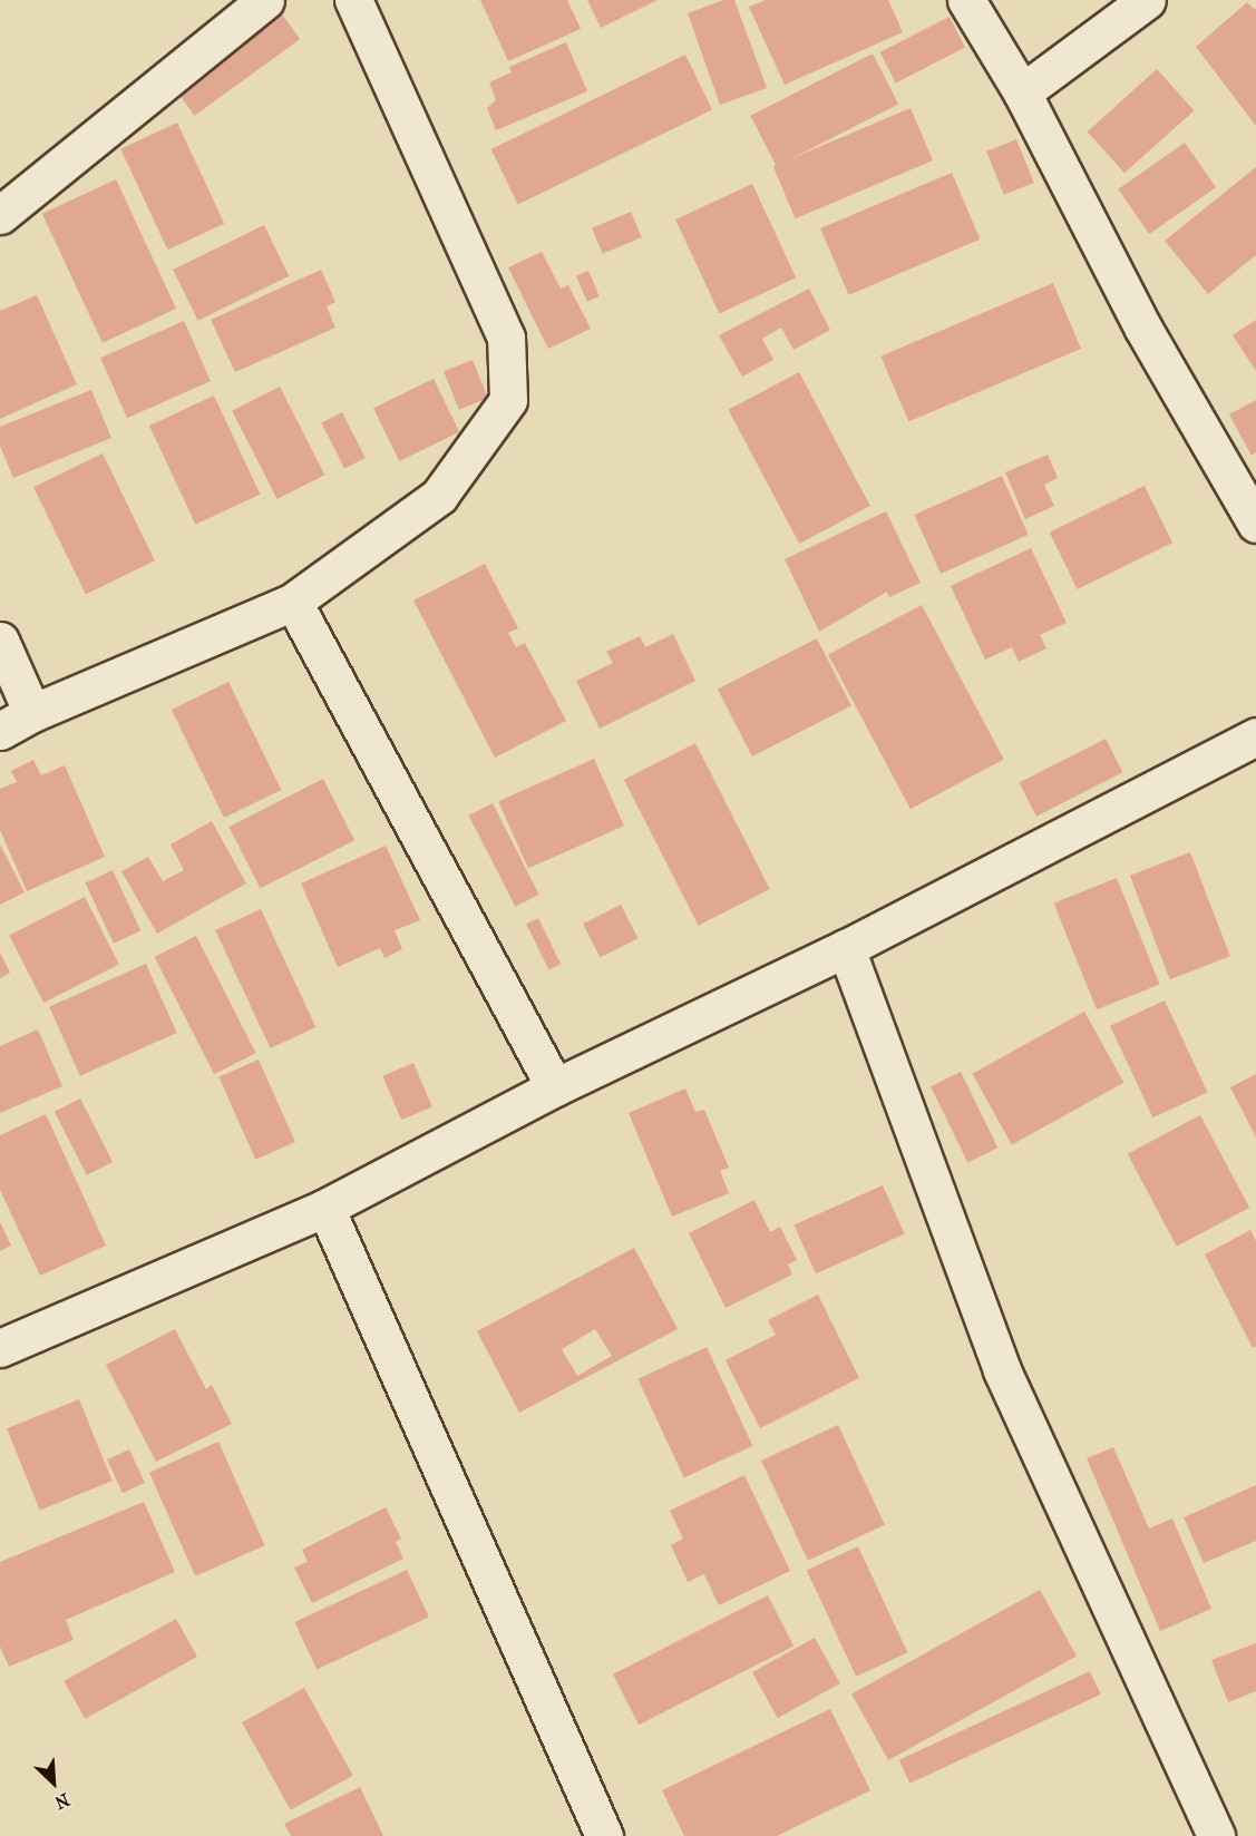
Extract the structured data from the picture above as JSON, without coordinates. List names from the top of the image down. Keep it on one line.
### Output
{"north":"bottom right"}
